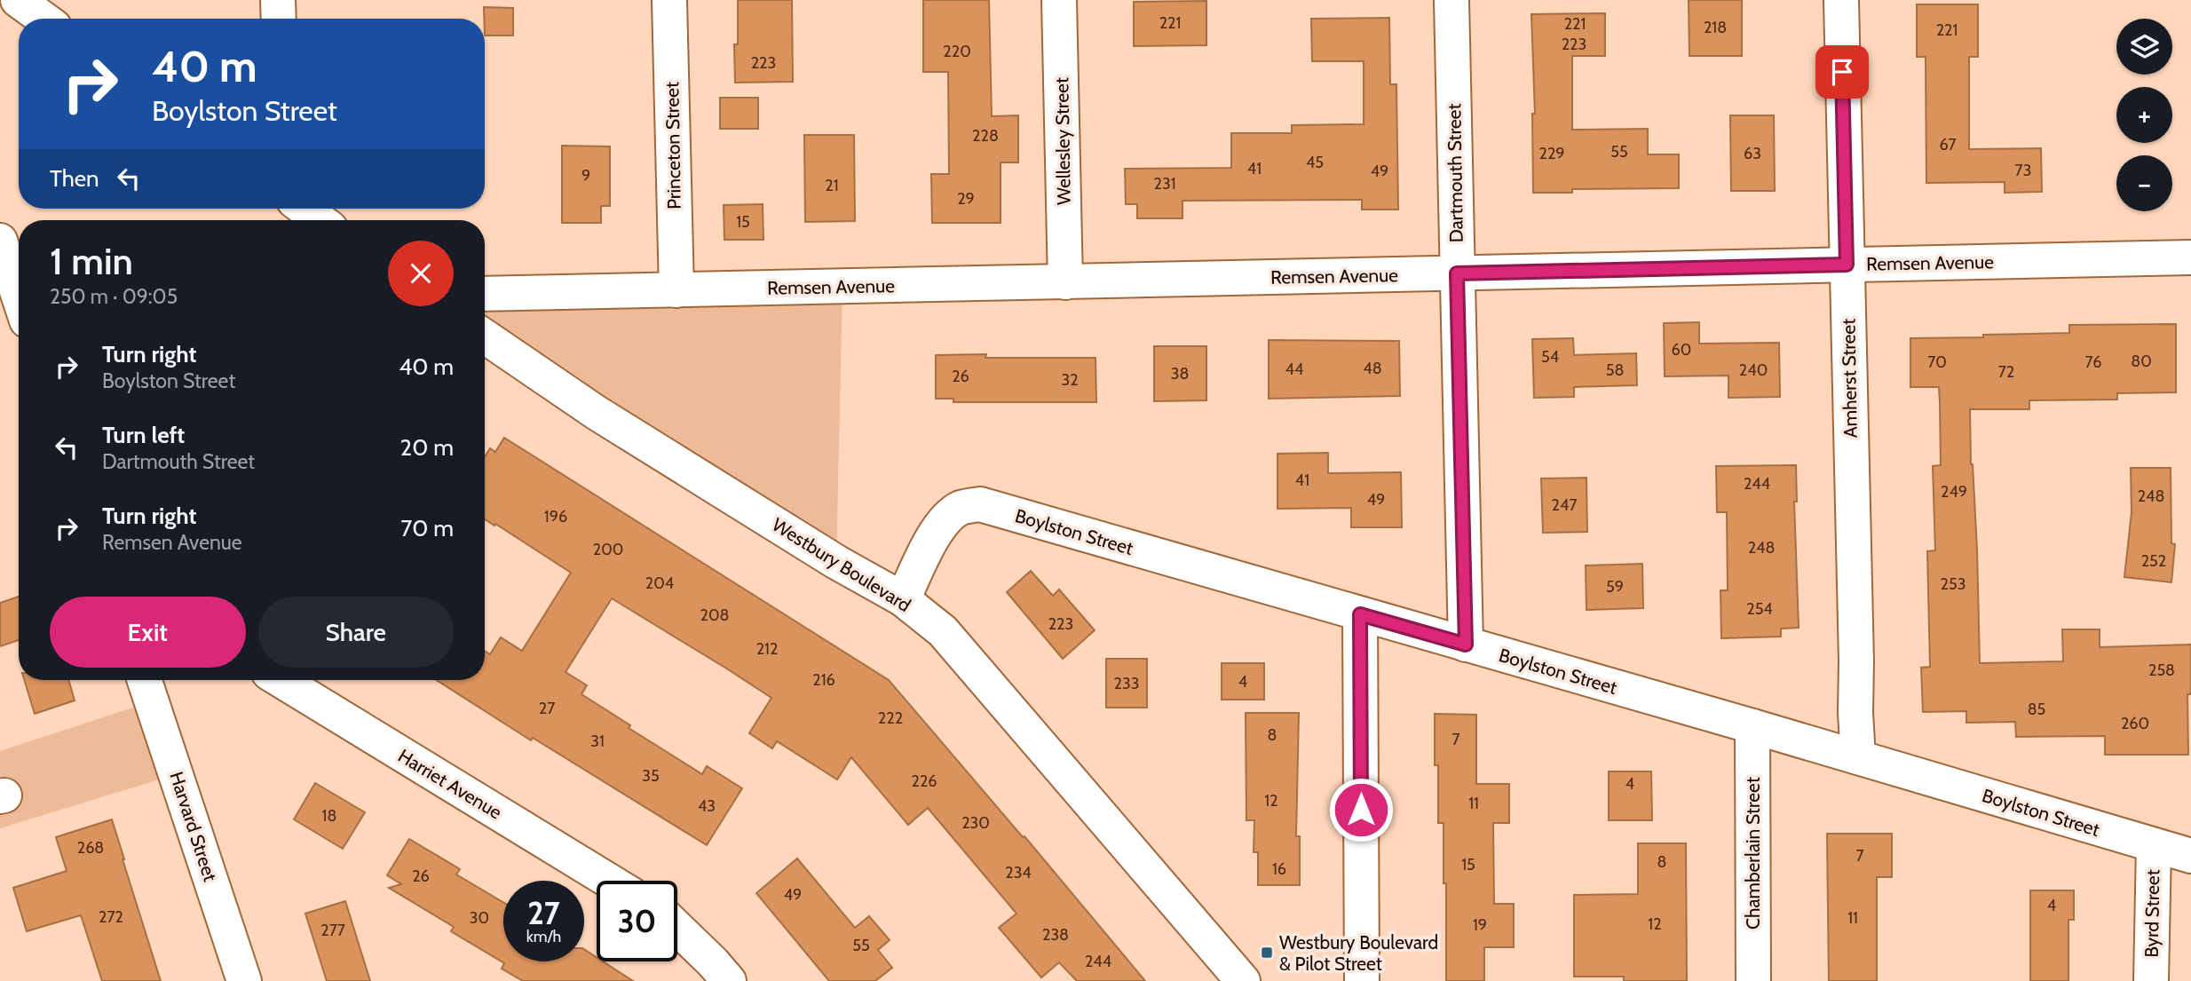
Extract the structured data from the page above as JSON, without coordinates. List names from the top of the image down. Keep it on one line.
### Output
{"streets":{"street":["Wellesley Street","Princeton Street","Dartmouth Street","Remsen Avenue","Amherst Street","Boylston Street","Westbury Boulevard","Harriet Avenue","Harvard Street","Chamberlain Street","Byrd Street"]},"crossings":[["Wellesley Street","Remsen Avenue"],["Princeton Street","Remsen Avenue"],["Dartmouth Street","Remsen Avenue"],["Dartmouth Street","Boylston Street"],["Remsen Avenue","Amherst Street"],["Amherst Street","Boylston Street"],["Boylston Street","Westbury Boulevard"],["Boylston Street","Chamberlain Street"],["Boylston Street","Byrd Street"]],"places":{"transit":["Westbury Boulevard & Pilot Street"]},"house_numbers":["221","221","218","221","223","220","223","228","67","55","229","63","45","41","73","49","9","231","21","29","15","60","54","80","70","76","48","44","58","240","72","38","26","32","41","244","249","248","49","247","196","248","200","252","204","253","59","254","208","223","212","258","216","4","233","27","85","222","260","8","7","31","35","226","4","12","11","43","18","230","268","7","8","15","16","234","26","49","4","272","30","11","12","19","277","238","55","244"],"page":{"map_buttons":["+","−"],"turn":["40 m","Boylston Street"],"then":"Then","heading":["1 min","250 m · 09:05"],"list":[{"name":"Turn right","note":"Boylston Street","value":"40 m"},{"name":"Turn left","note":"Dartmouth Street","value":"20 m"},{"name":"Turn right","note":"Remsen Avenue","value":"70 m"}],"buttons":["Exit","Share"],"speed":"27 km/h","limit":"30"}}
